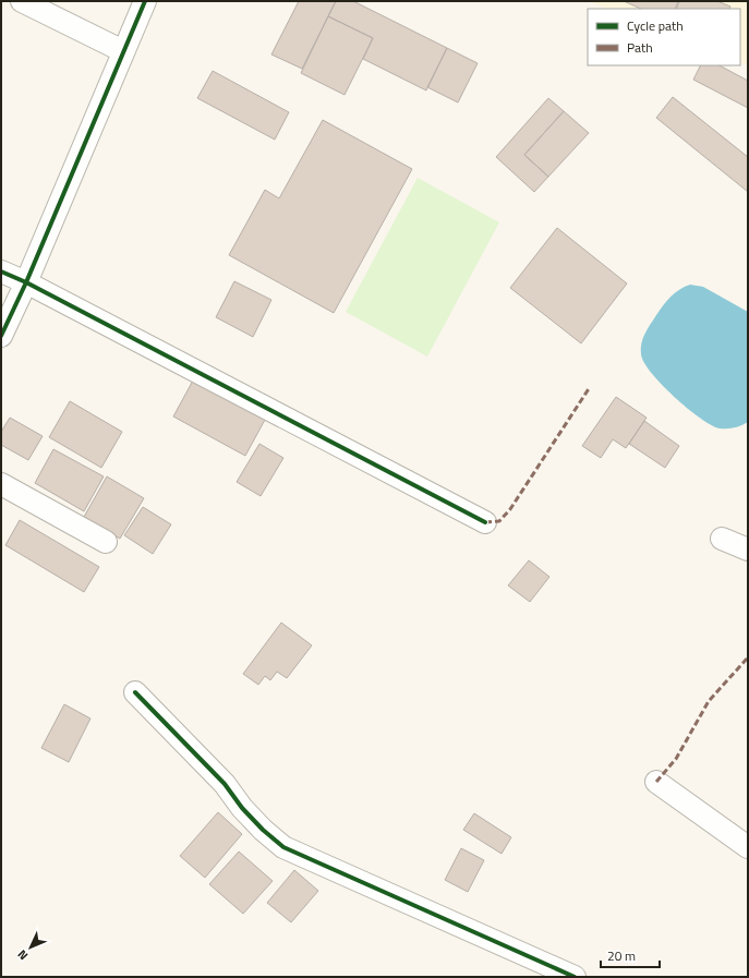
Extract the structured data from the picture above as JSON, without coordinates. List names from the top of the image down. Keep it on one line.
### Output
{"legend":["Cycle path","Path"],"scale_bar":"20 m","north":"bottom left"}
